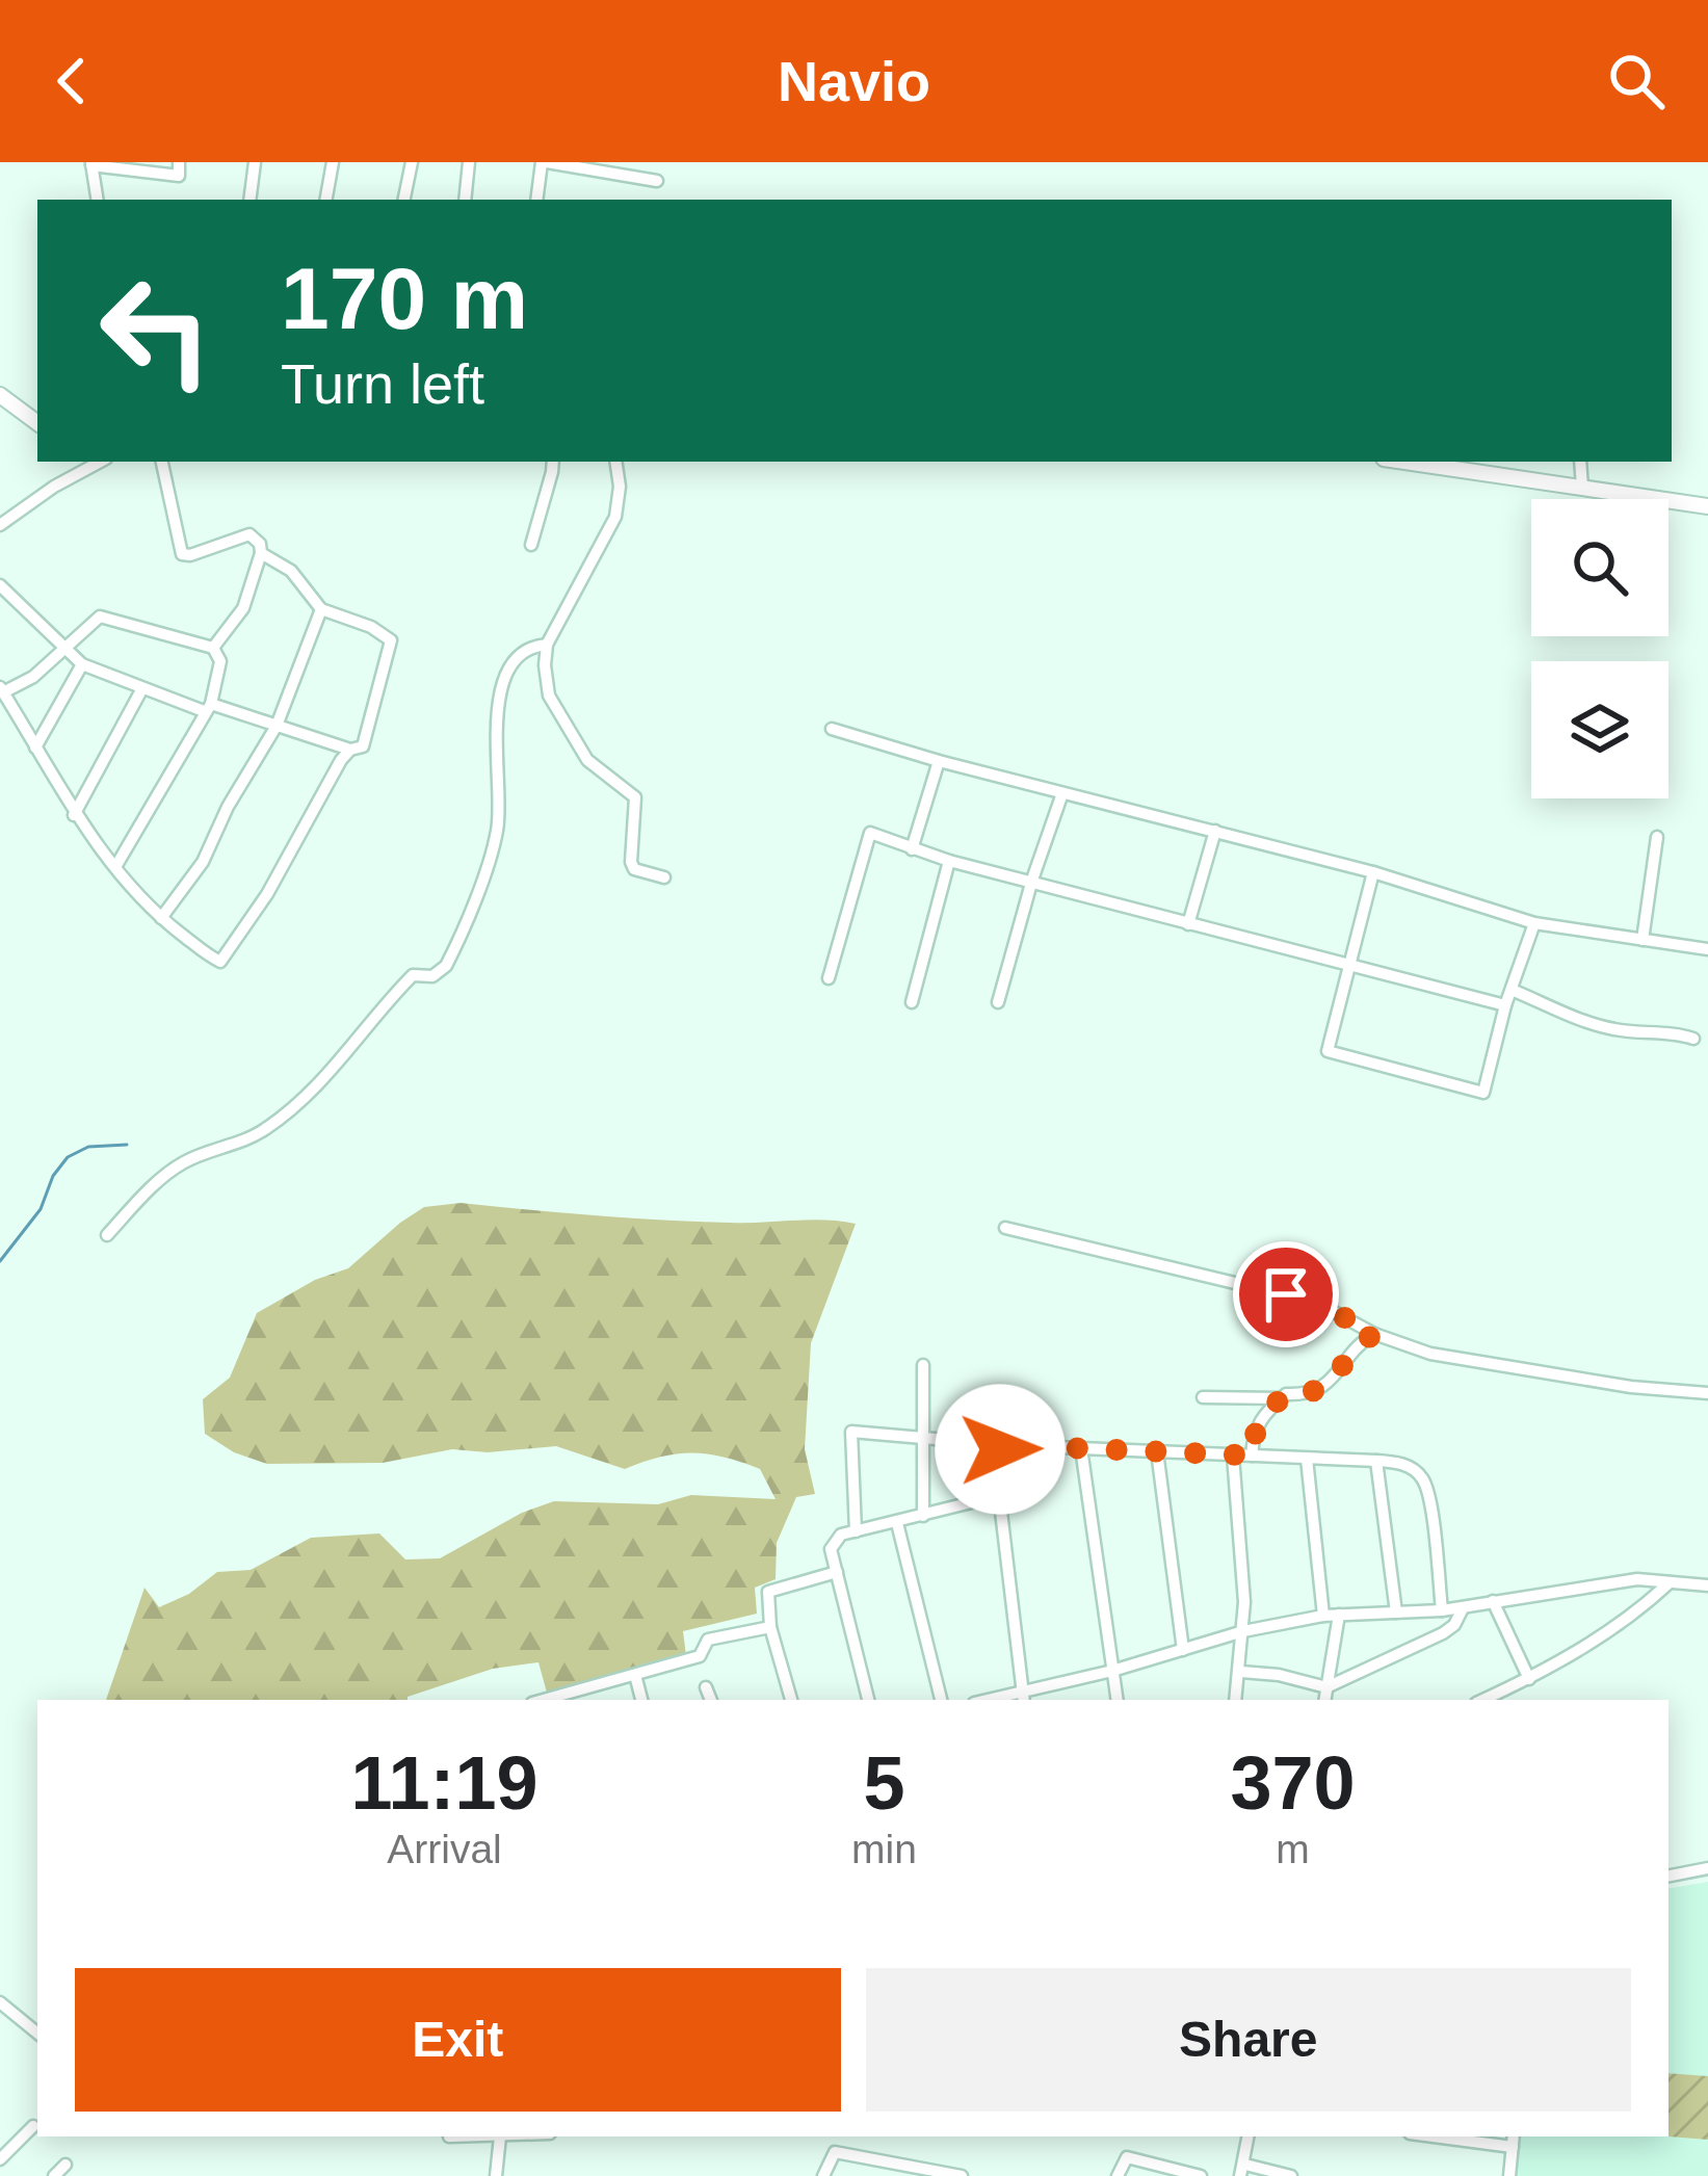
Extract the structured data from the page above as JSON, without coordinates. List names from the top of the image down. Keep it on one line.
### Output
{"page":{"header":"Navio","turn":["170 m","Turn left"],"eta":["11:19","Arrival","5","min","370","m"],"buttons":["Exit","Share"]}}
